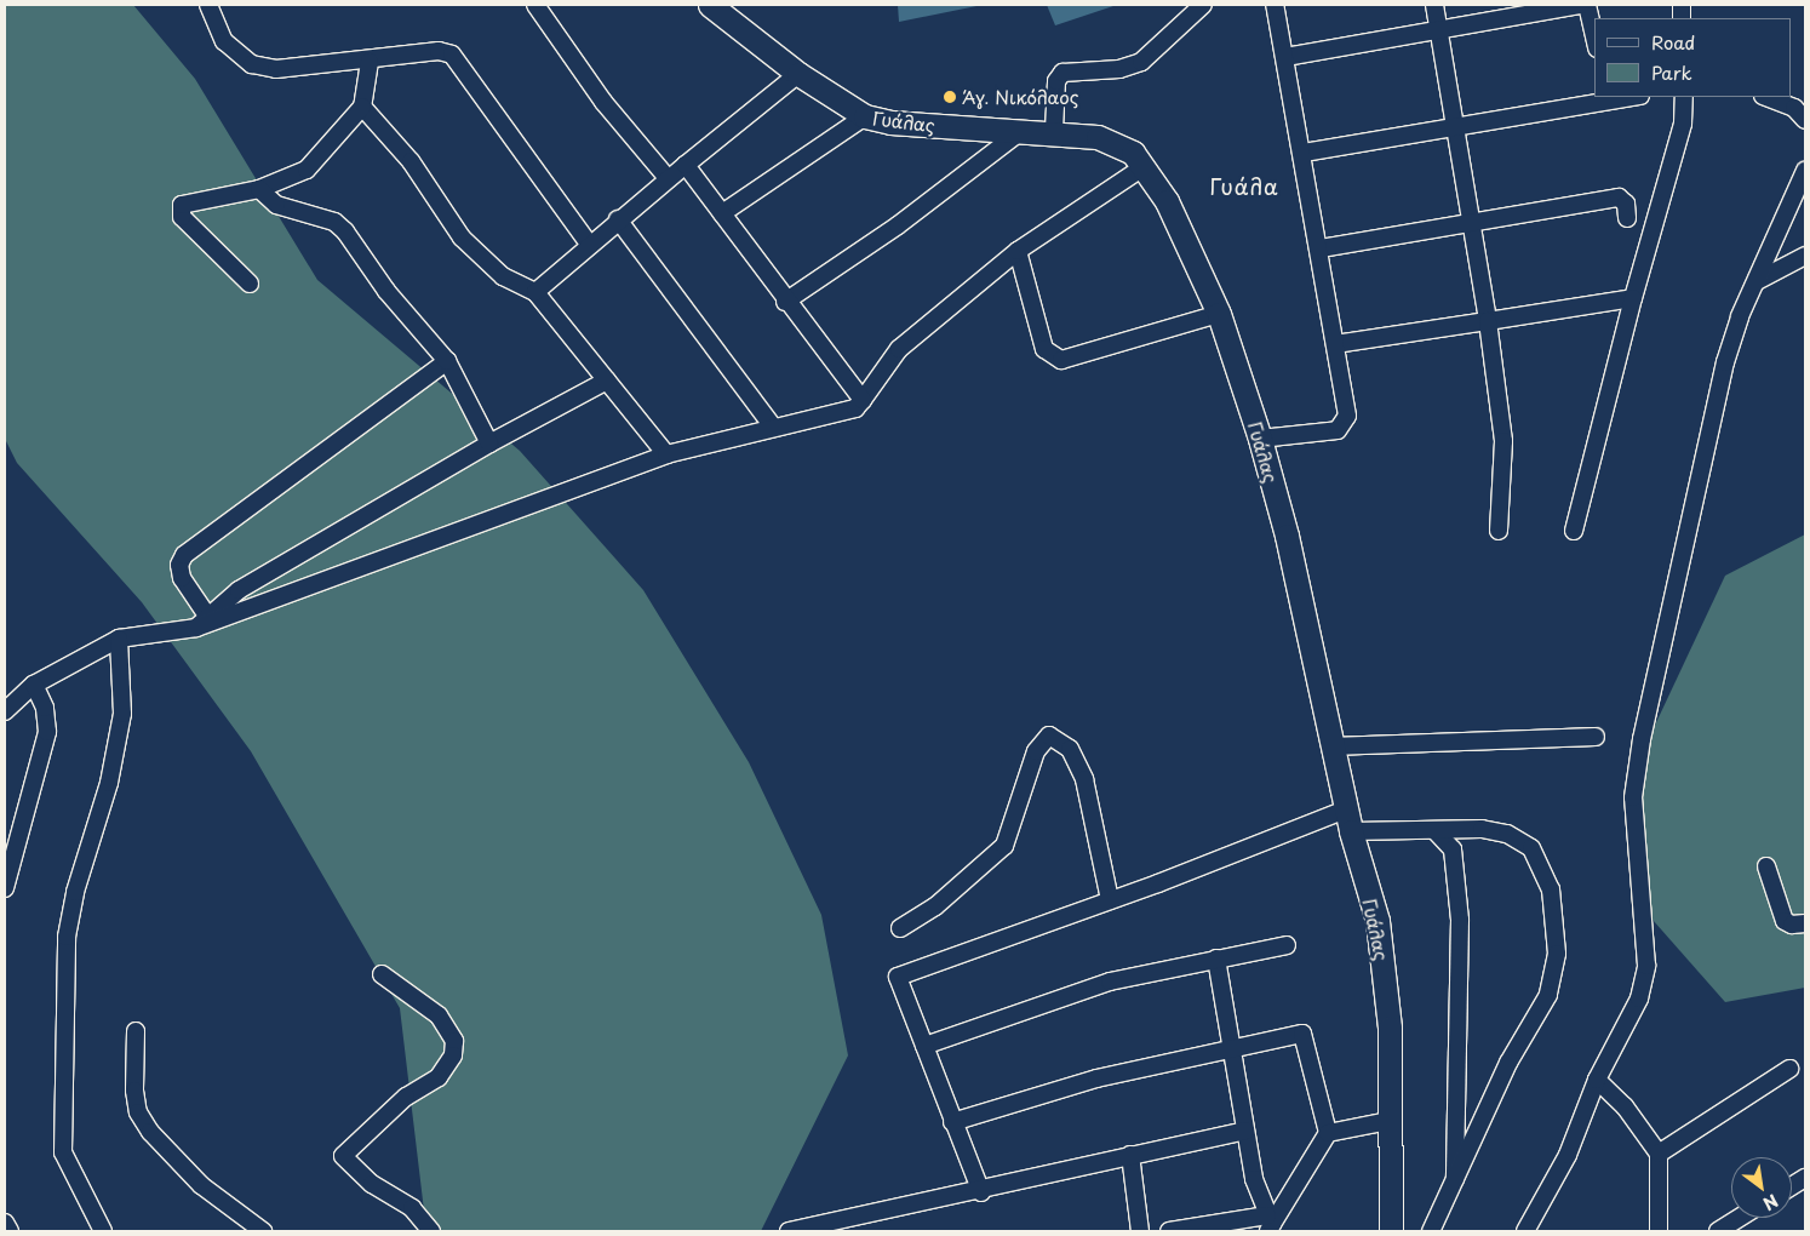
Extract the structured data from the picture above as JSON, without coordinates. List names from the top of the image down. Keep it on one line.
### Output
{"streets":{"street":["Γυάλας"]},"districts":["Γυάλα"],"places":["Άγ. Νικόλαος"],"legend":["Road","Park"],"north":"bottom right"}
